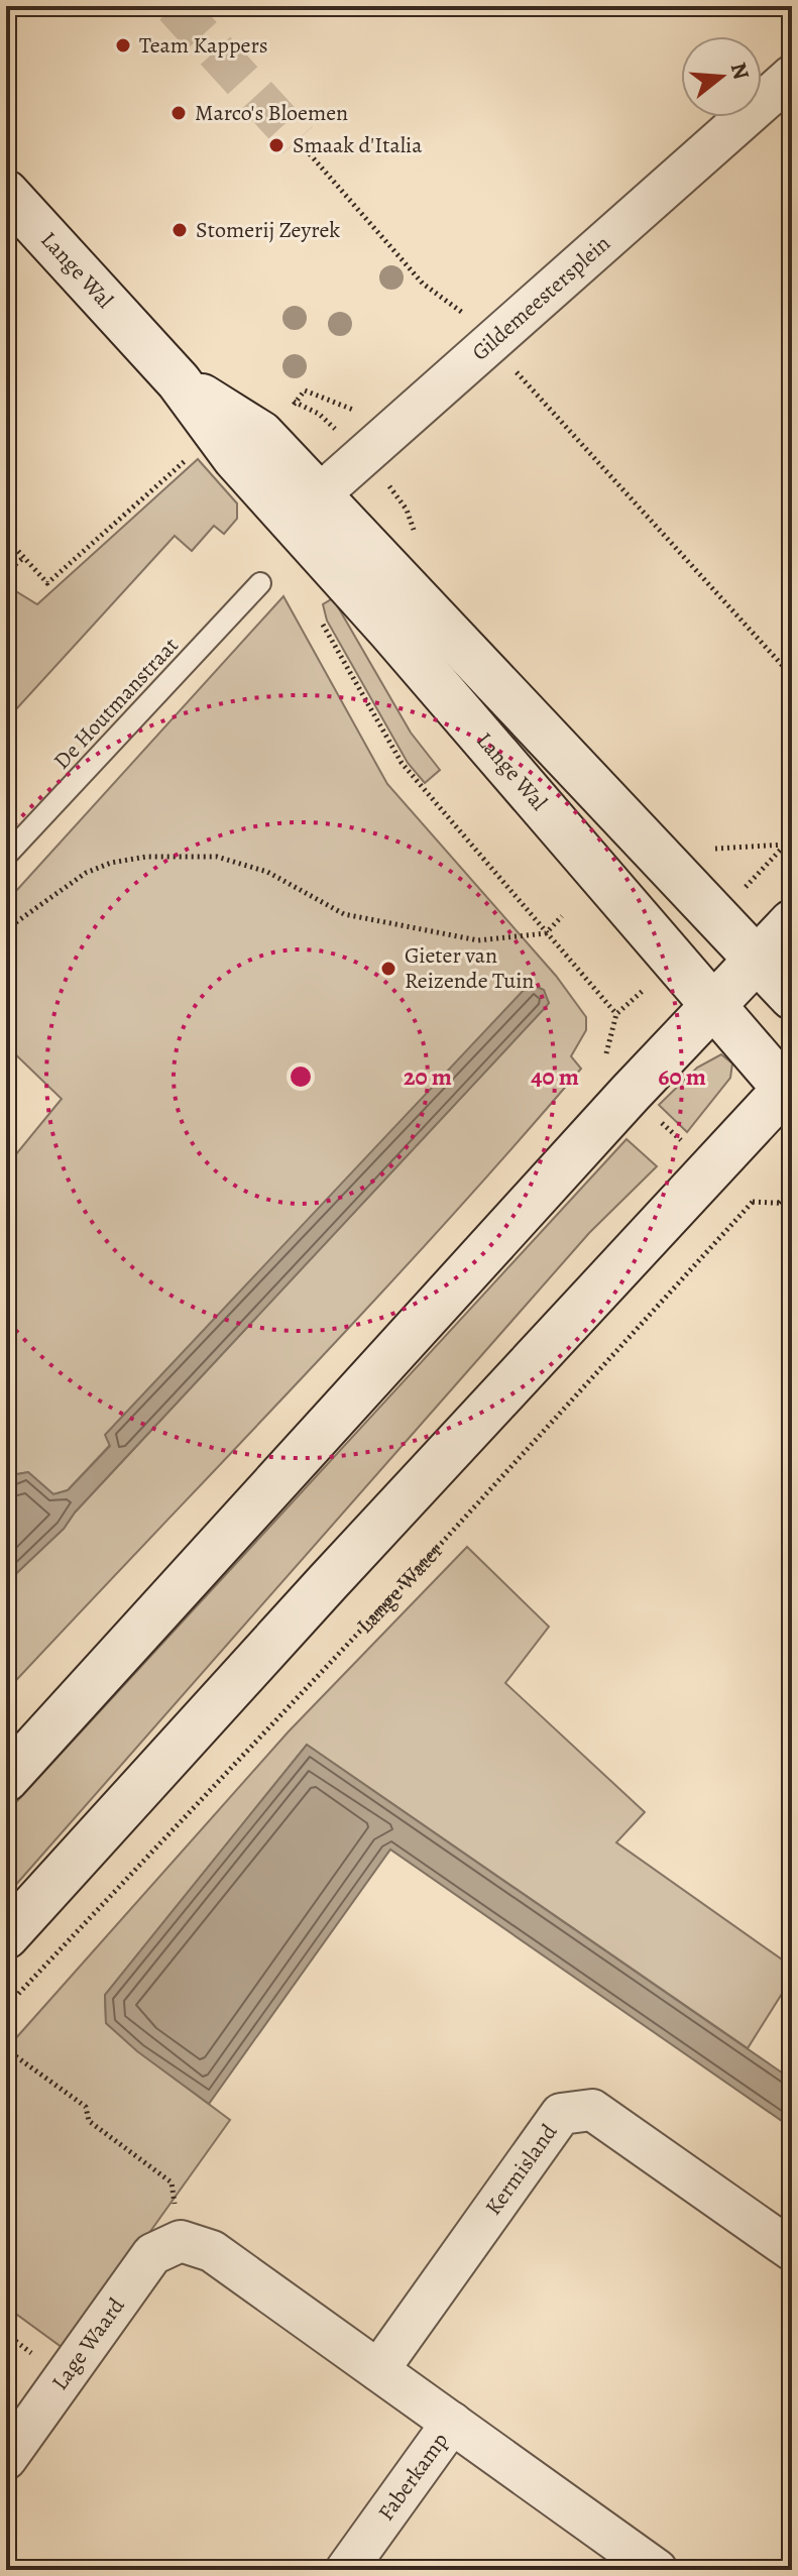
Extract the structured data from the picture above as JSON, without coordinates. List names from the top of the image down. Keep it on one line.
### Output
{"streets":{"main road":["Lange Wal"],"street":["Gildemeestersplein","Kermisland","Lage Waard","Faberkamp"],"lane":["De Houtmanstraat"],"path":["Lange Water"]},"crossings":[["Lange Wal","Gildemeestersplein"]],"places":["Team Kappers","Marco's Bloemen","Smaak d'Italia","Stomerij Zeyrek","Gieter van Reizende Tuin"],"north":"right","rings":["20 m","40 m","60 m"]}
